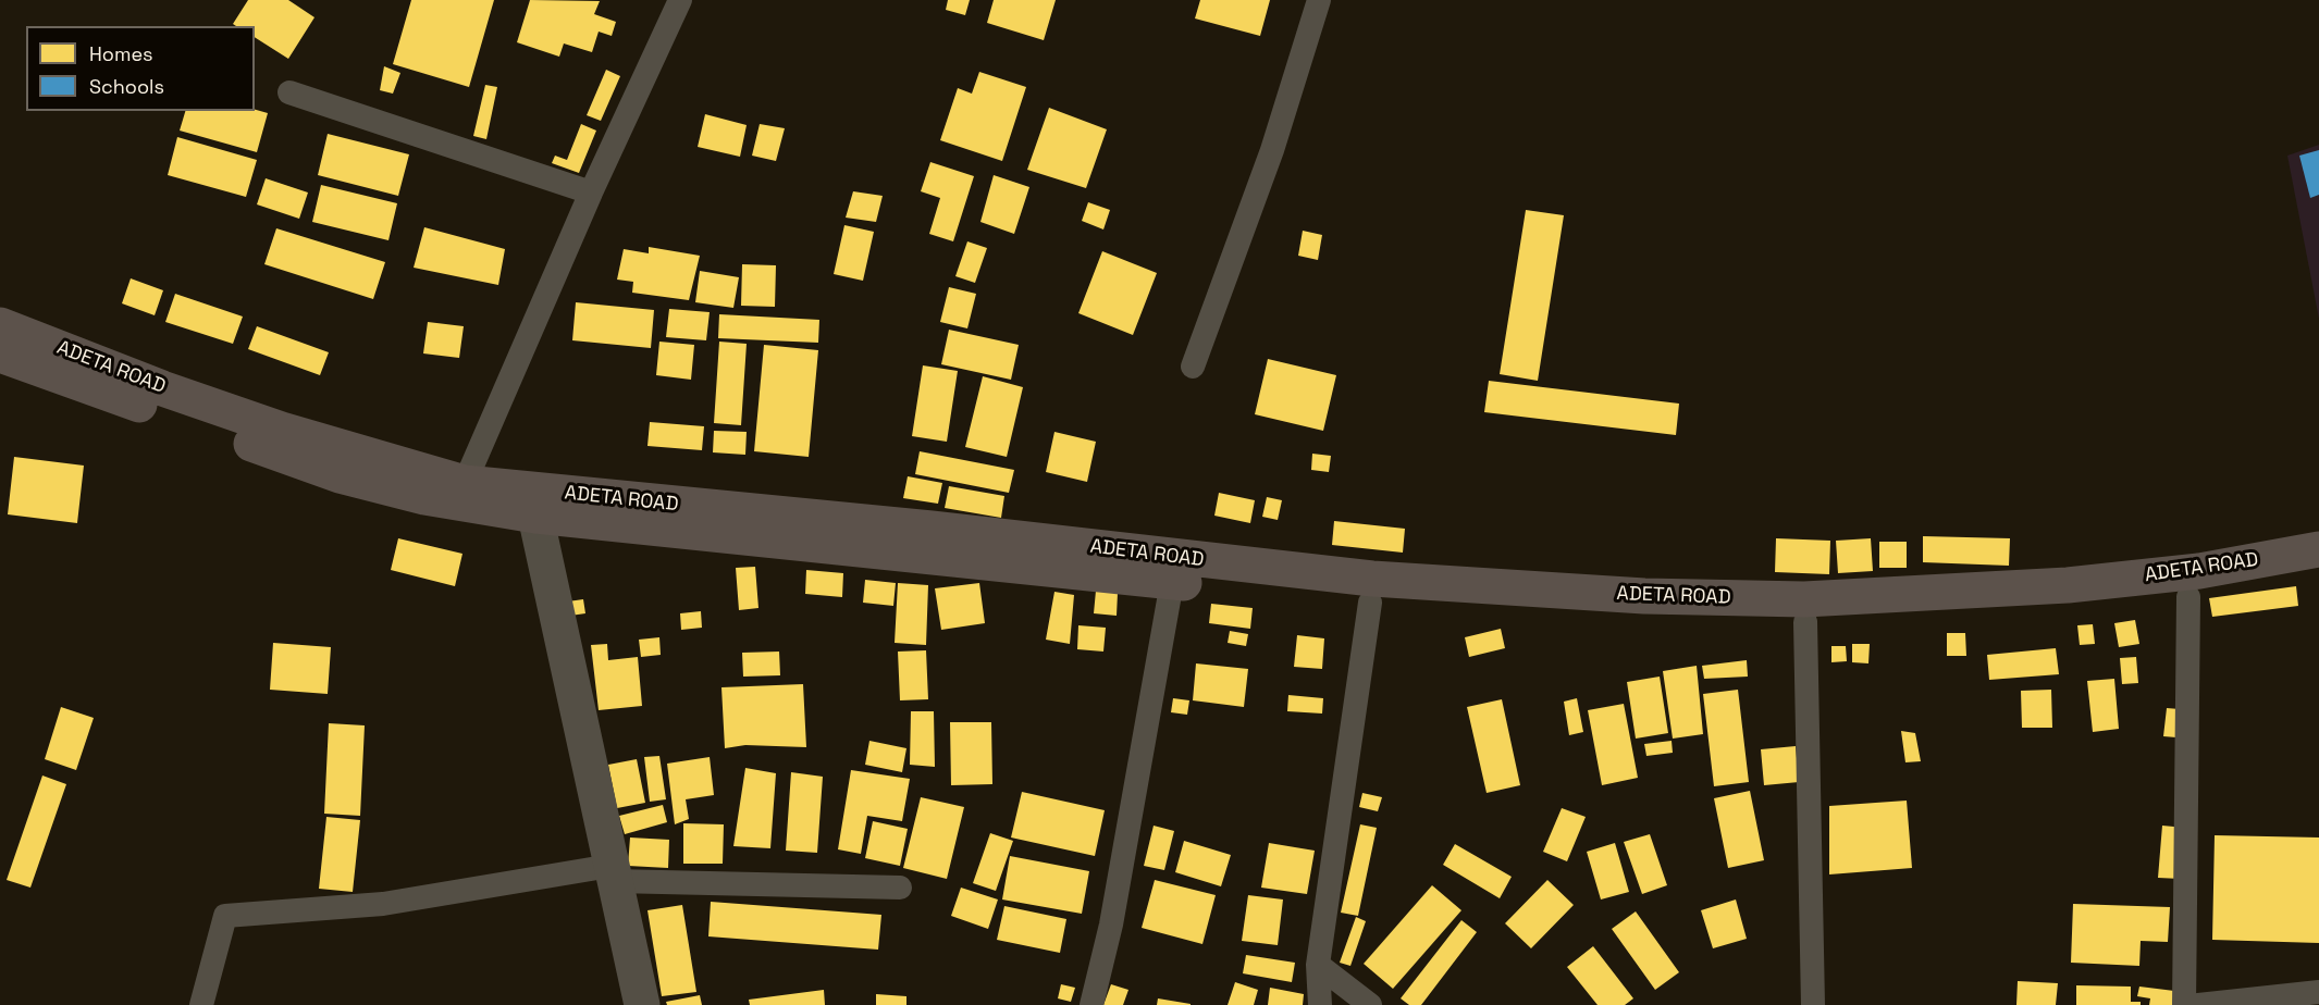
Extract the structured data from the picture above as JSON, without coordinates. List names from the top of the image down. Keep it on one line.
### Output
{"streets":{"main road":["ADETA ROAD"]},"legend":["Homes","Schools"]}
